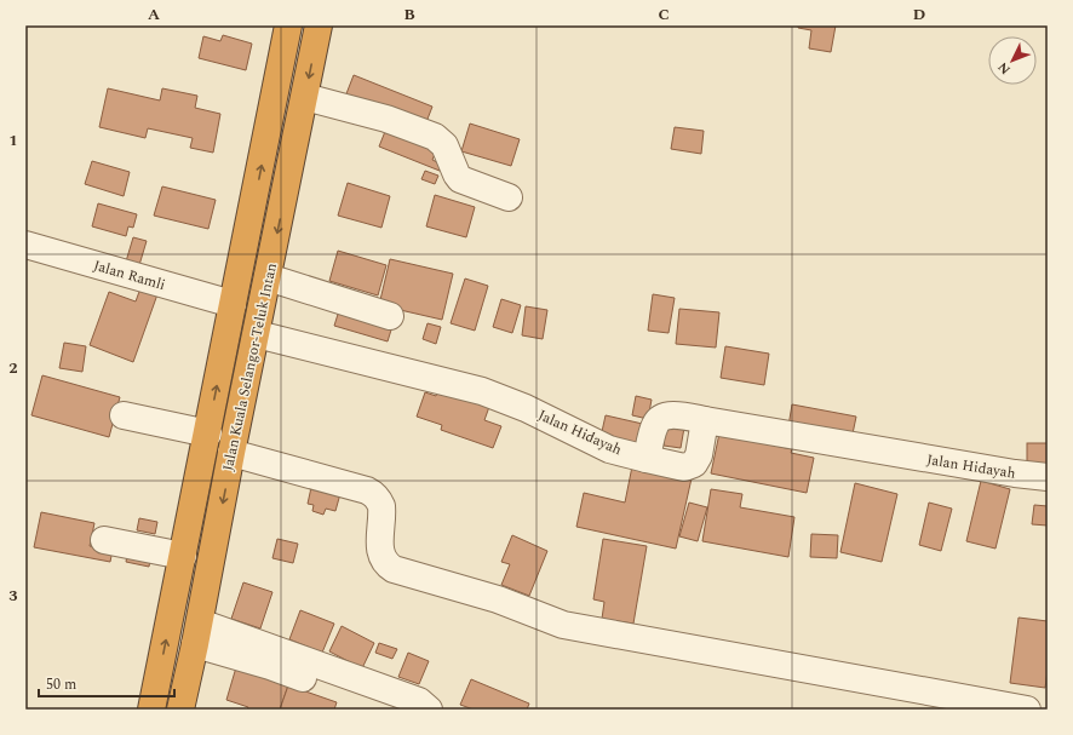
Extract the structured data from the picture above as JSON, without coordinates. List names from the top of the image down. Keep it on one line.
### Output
{"streets":{"highway":["Jalan Kuala Selangor-Teluk Intan"],"street":["Jalan Ramli","Jalan Hidayah"]},"crossings":[["Jalan Ramli","Jalan Kuala Selangor-Teluk Intan"],["Jalan Kuala Selangor-Teluk Intan","Jalan Hidayah"]],"scale_bar":"50 m","north":"bottom left","grid":{"columns":["A","B","C","D"],"rows":["1","2","3"]}}
